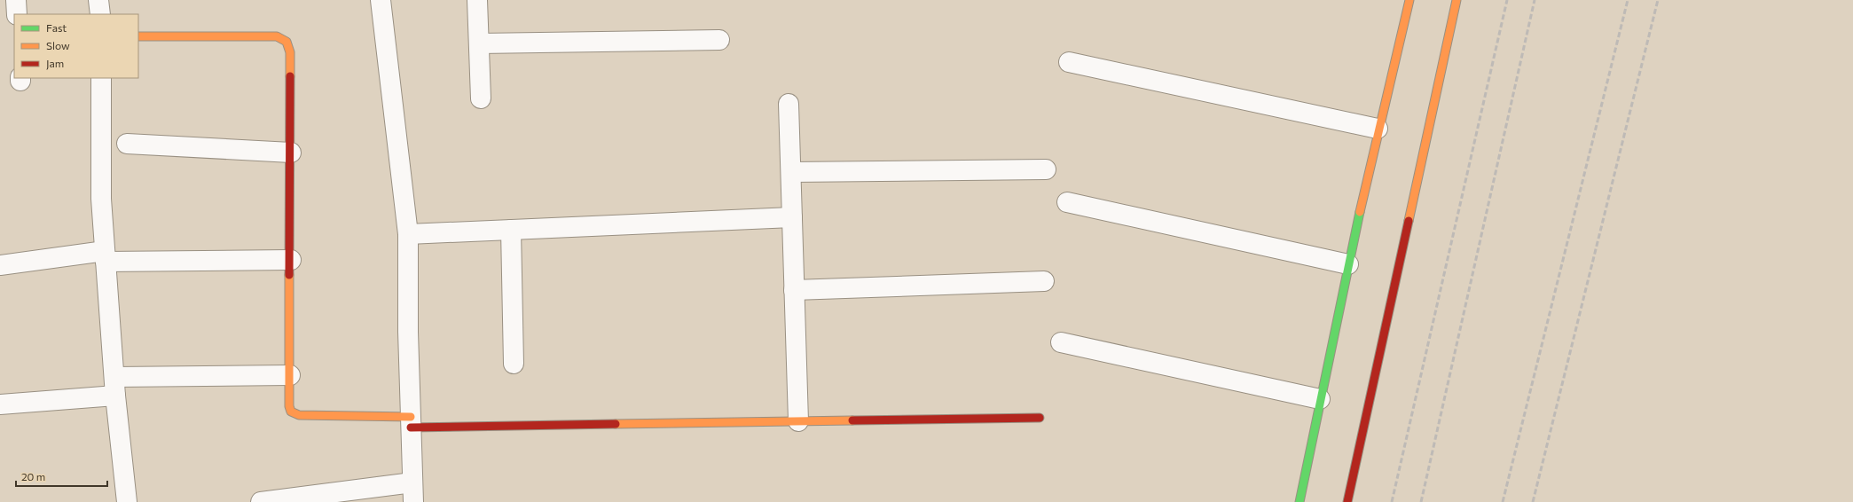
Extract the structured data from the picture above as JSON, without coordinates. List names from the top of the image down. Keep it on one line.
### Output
{"legend":["Fast","Slow","Jam"],"scale_bar":"20 m"}
